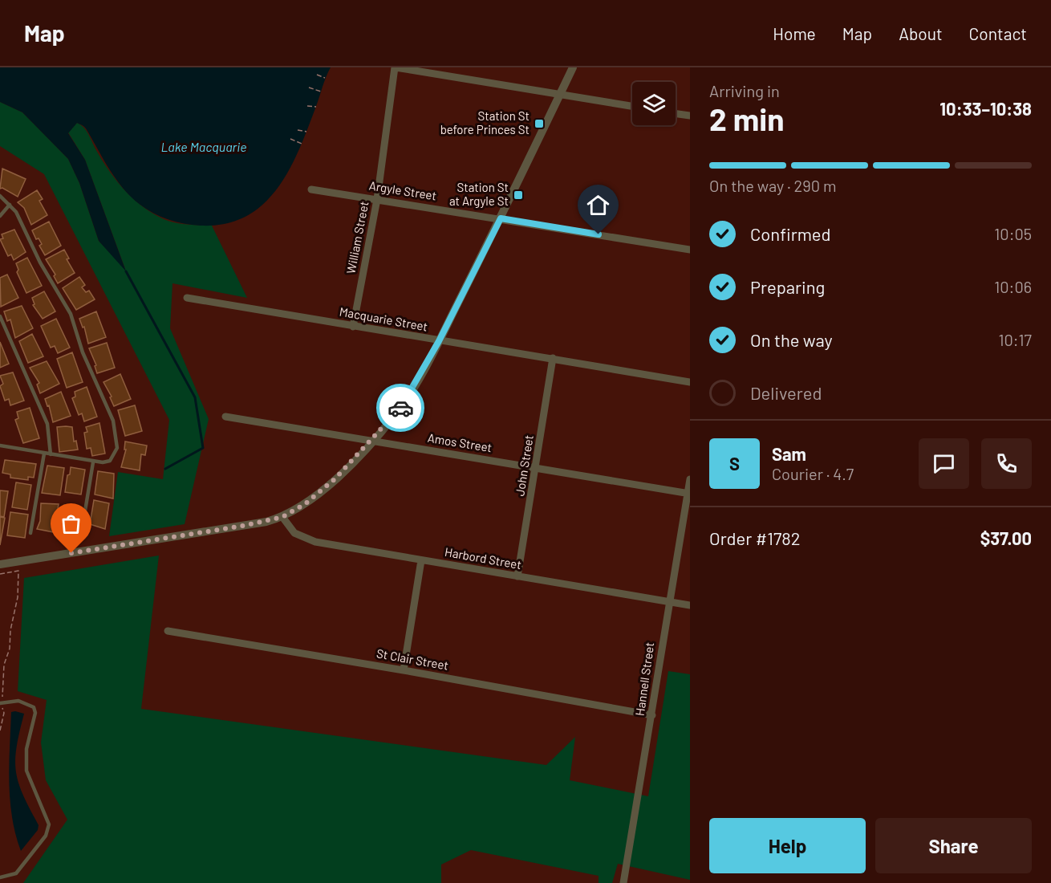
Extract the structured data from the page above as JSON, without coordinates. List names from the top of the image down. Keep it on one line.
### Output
{"streets":{"street":["Argyle Street","William Street","Macquarie Street","Amos Street","John Street","Harbord Street","St Clair Street","Hannell Street"]},"crossings":[["Argyle Street","William Street"],["William Street","Macquarie Street"],["Macquarie Street","John Street"],["Amos Street","John Street"],["Amos Street","Hannell Street"],["John Street","Harbord Street"],["Harbord Street","Hannell Street"],["St Clair Street","Hannell Street"]],"water":["Lake Macquarie"],"places":{"transit":["Station St before Princes St","Station St at Argyle St"]},"page":{"header":"Map","nav":["Home","Map","About","Contact"],"heading":["2 min","Arriving in","10:33–10:38"],"panel":["Sam","Courier · 4.7","Order #1782","$37.00"],"bar":"On the way · 290 m","list":[["Confirmed","10:05"],["Preparing","10:06"],["On the way","10:17"],"Delivered"],"round":"S","buttons":["Help","Share"]}}
